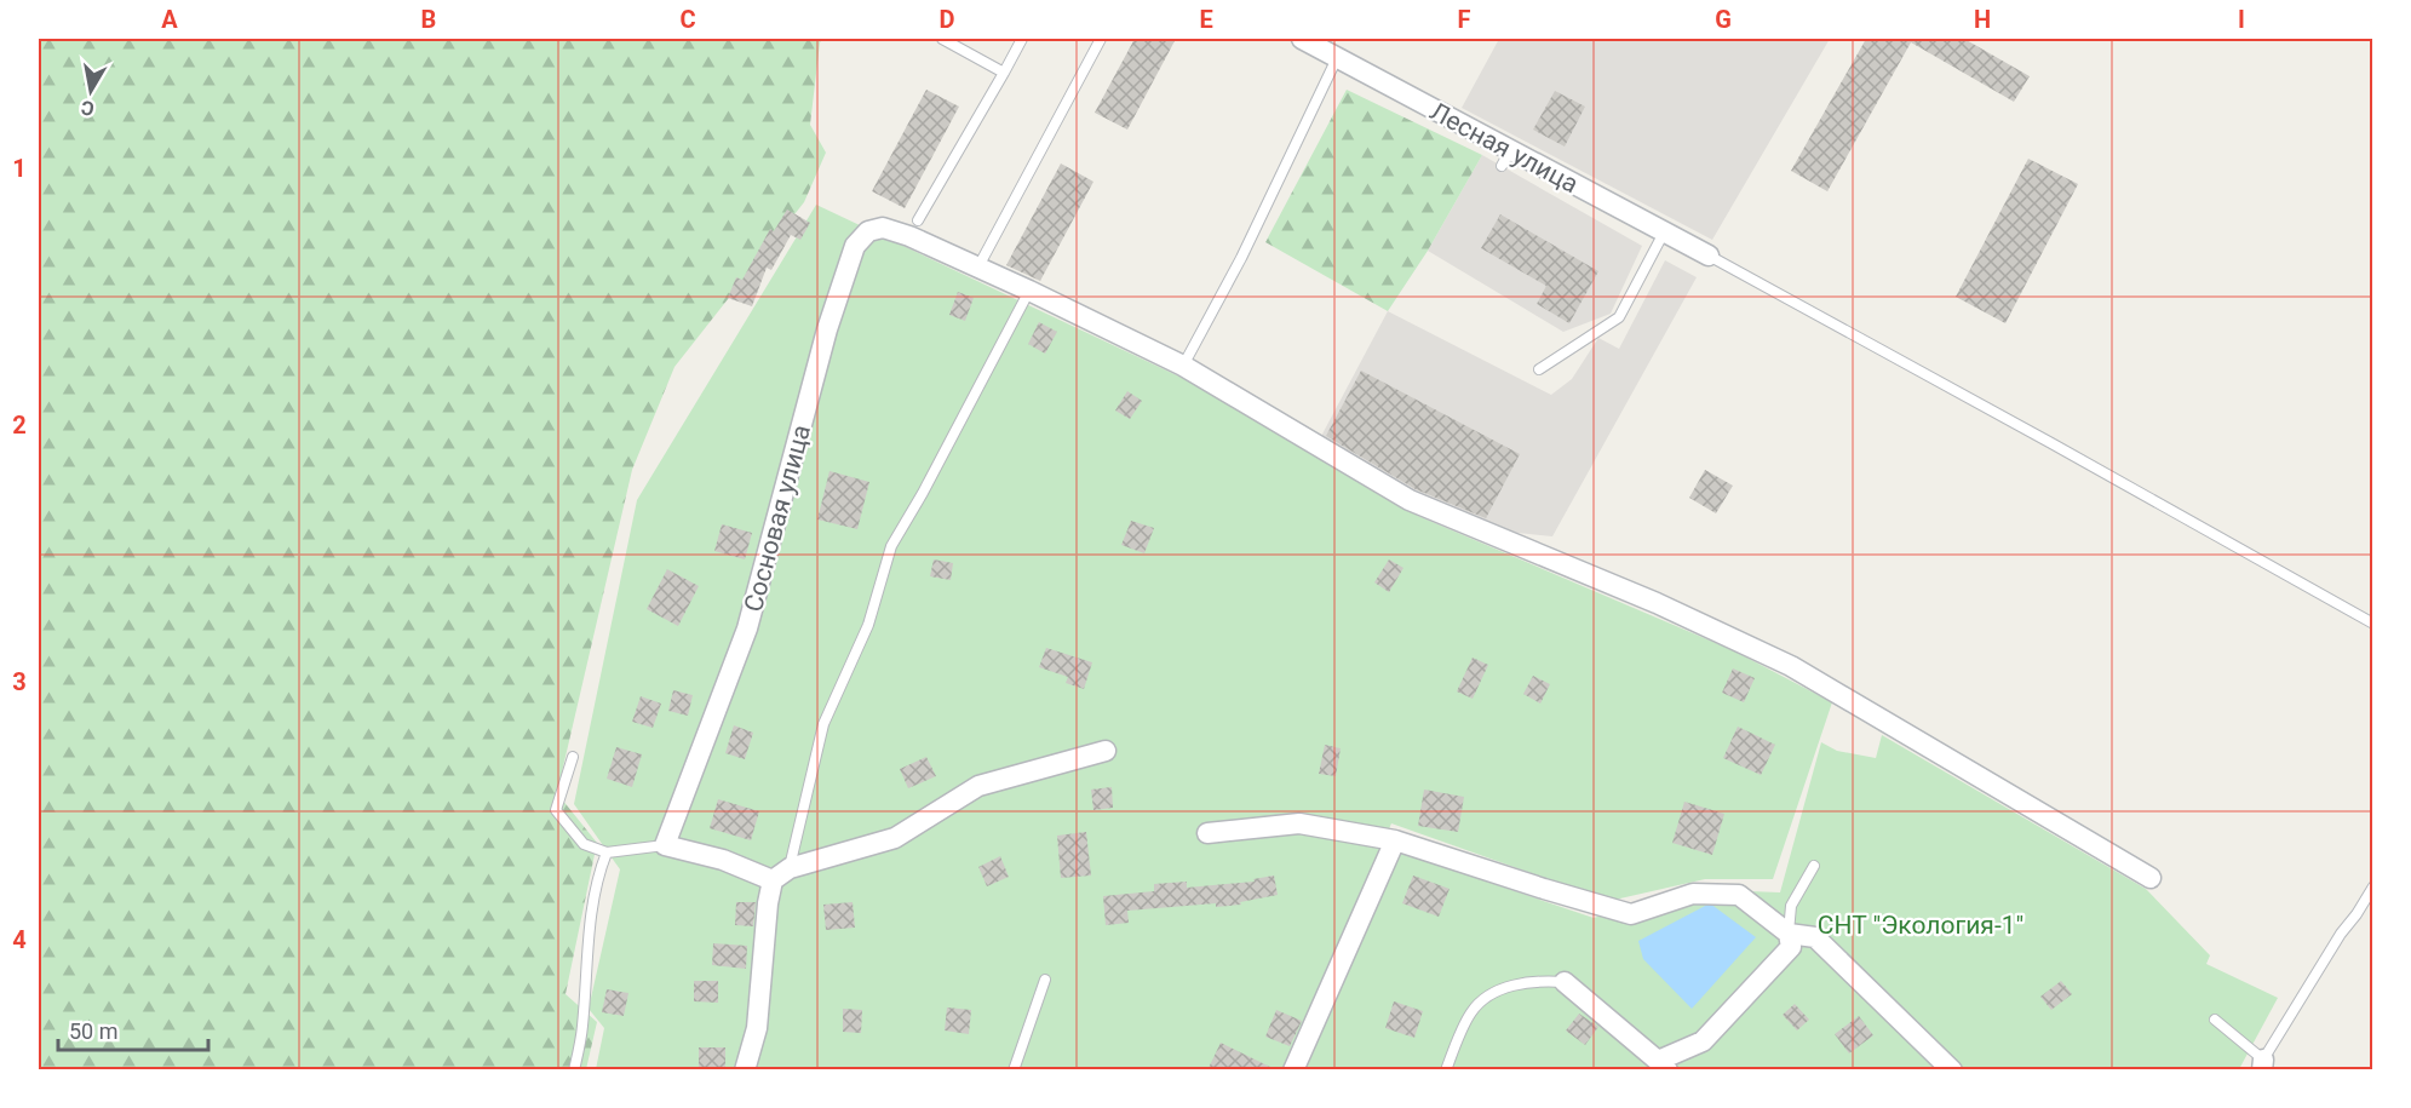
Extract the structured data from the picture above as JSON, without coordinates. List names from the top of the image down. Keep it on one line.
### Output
{"streets":{"street":["Лесная улица","Сосновая улица"]},"parks":["СНТ \"Экология-1\""],"scale_bar":"50 m","north":"bottom","grid":{"columns":["A","B","C","D","E","F","G","H","I"],"rows":["1","2","3","4"]}}
